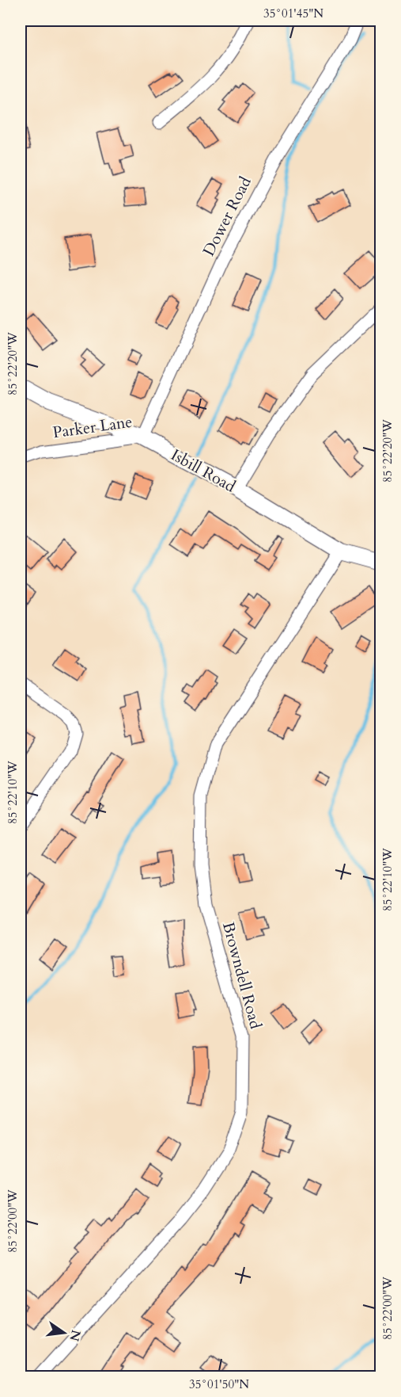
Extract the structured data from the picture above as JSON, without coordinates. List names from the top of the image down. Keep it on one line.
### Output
{"streets":{"street":["Dower Road","Parker Lane","Isbill Road","Browndell Road"]},"crossings":[["Dower Road","Parker Lane"],["Dower Road","Isbill Road"],["Parker Lane","Isbill Road"],["Isbill Road","Browndell Road"]],"north":"right","coordinates":["35°01'45\"N","85°22'20\"W","85°22'10\"W","85°22'00\"W","35°01'50\"N"]}
